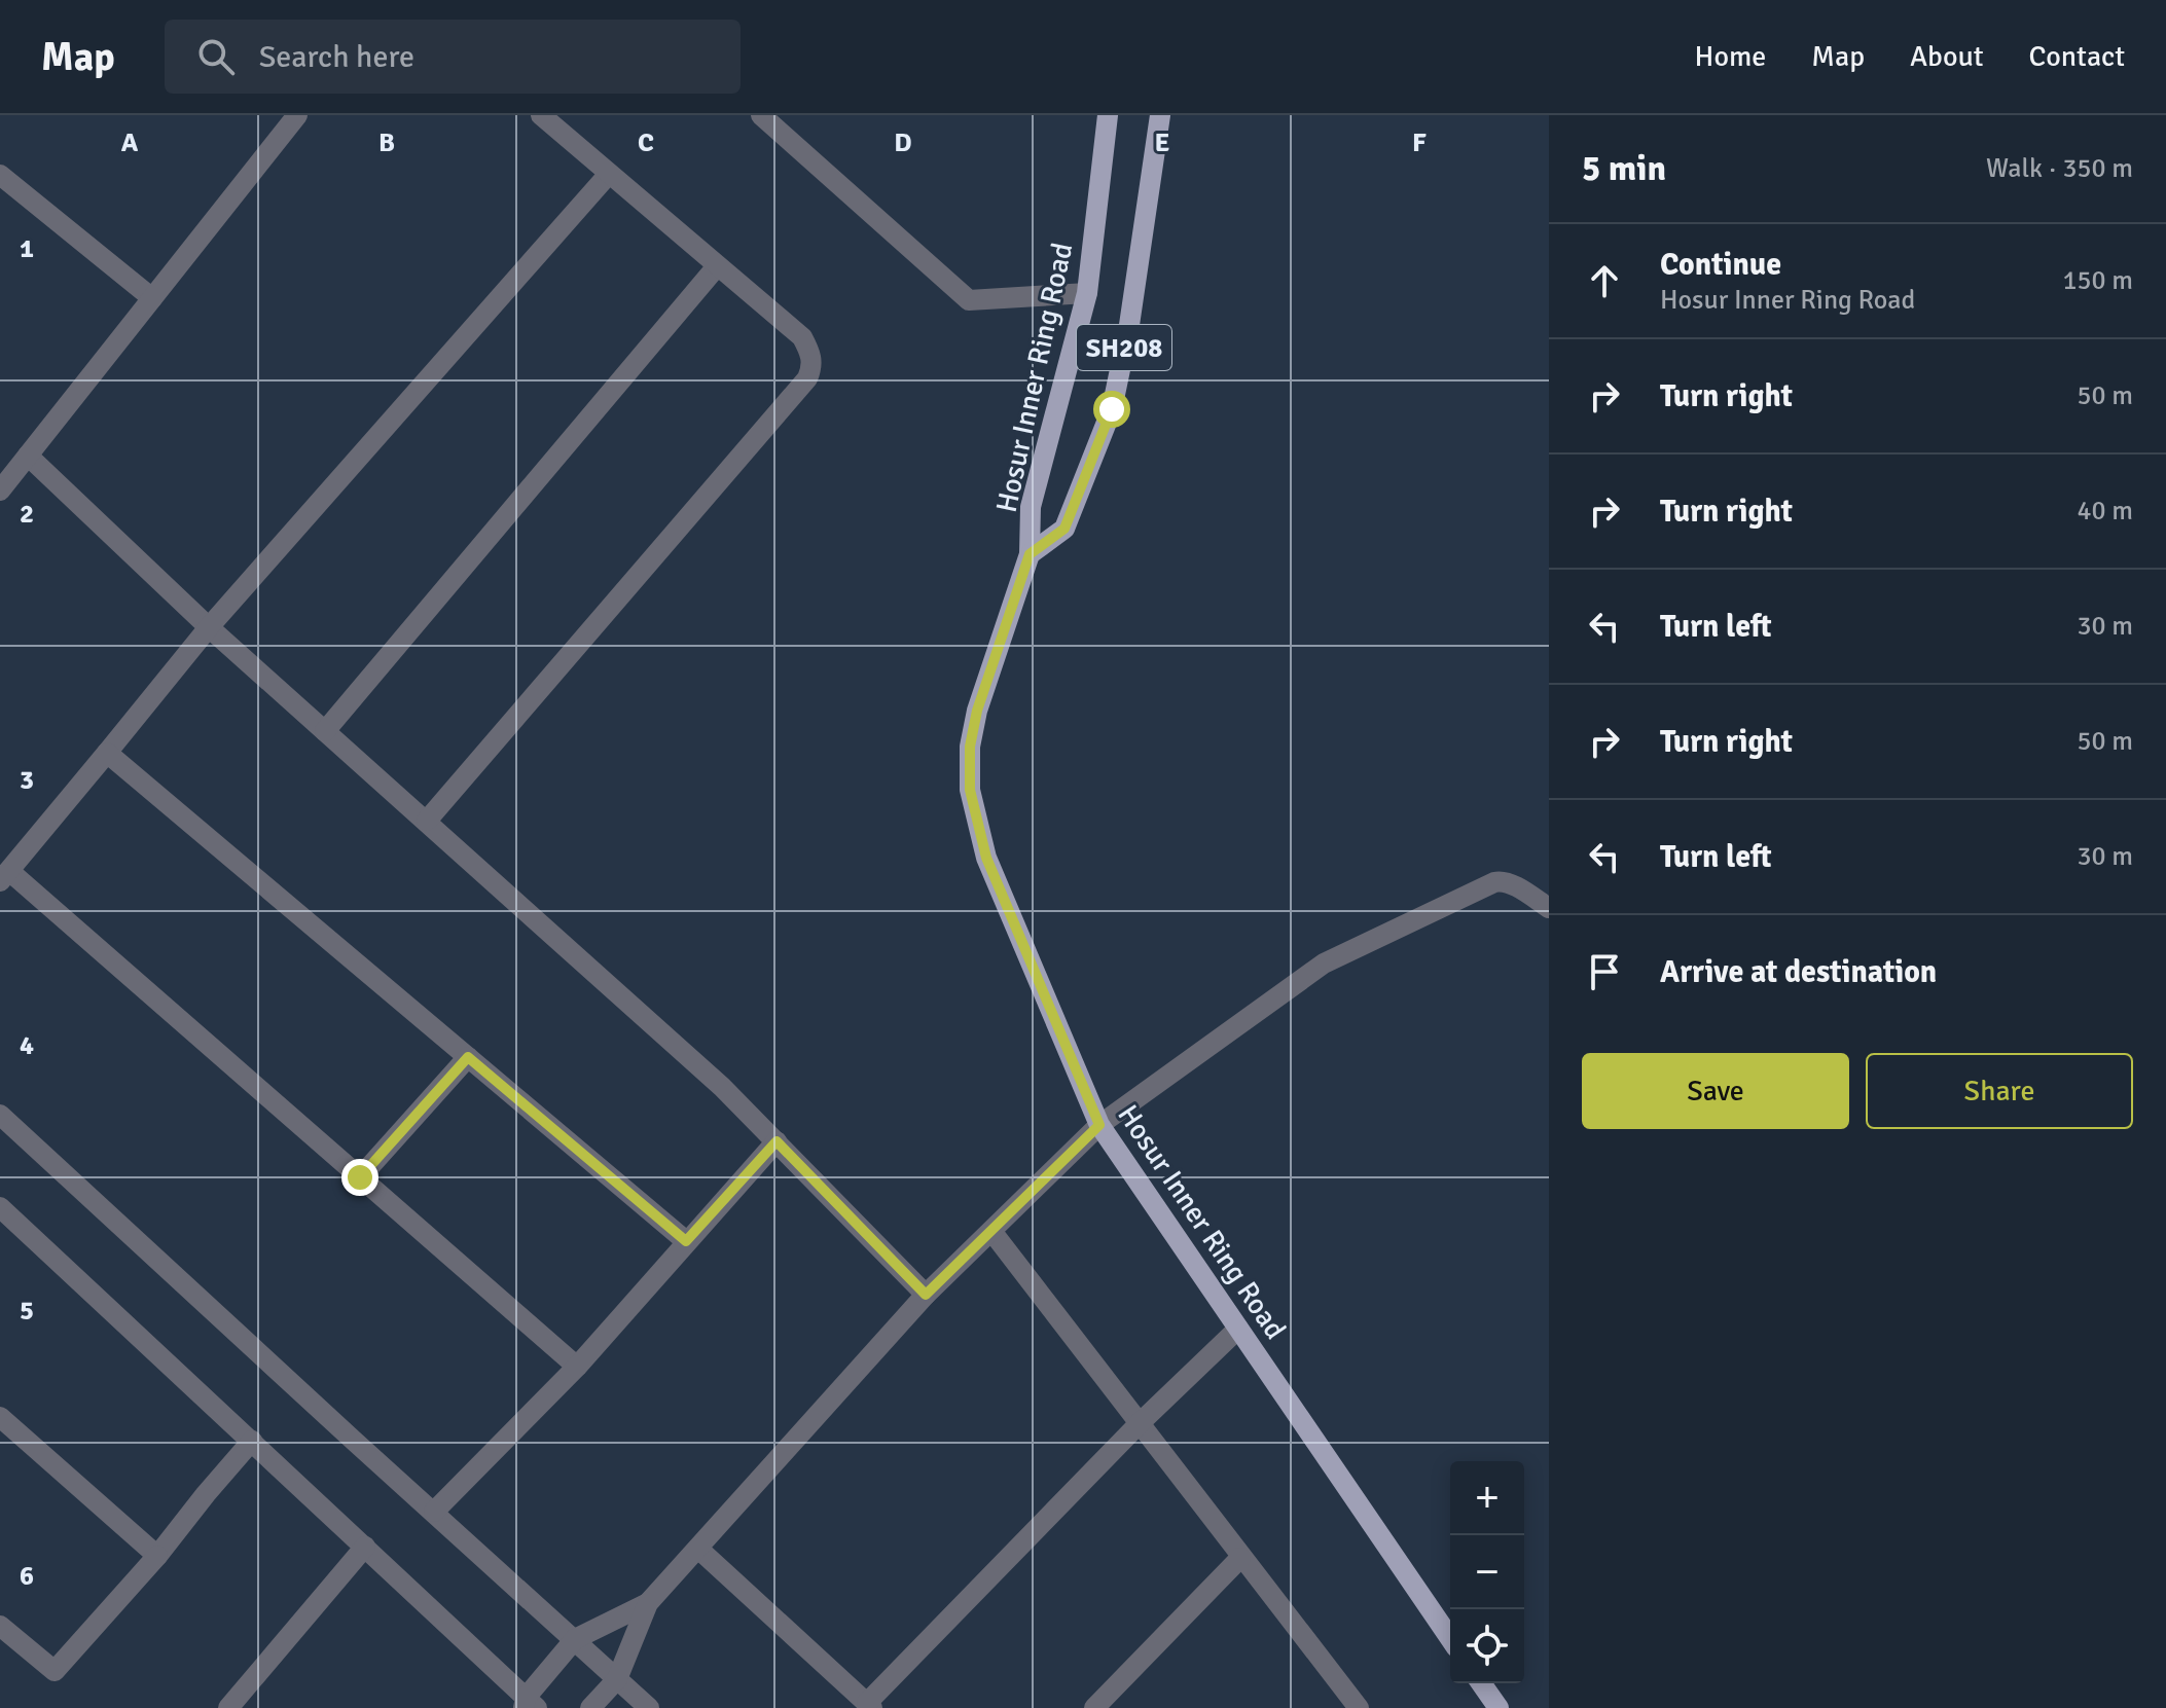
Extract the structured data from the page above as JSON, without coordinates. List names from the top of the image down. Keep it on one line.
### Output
{"streets":{"main road":["SH208","Hosur Inner Ring Road"]},"page":{"header":"Map","search":"Search here","nav":["Home","Map","About","Contact"],"heading":["5 min","Walk · 350 m"],"list":[["Continue","Hosur Inner Ring Road","150 m"],["Turn right","50 m"],["Turn right","40 m"],["Turn left","30 m"],["Turn right","50 m"],["Turn left","30 m"],"Arrive at destination"],"buttons":["Save","Share"],"map_buttons":["+","−"]},"grid":{"columns":["A","B","C","D","E","F"],"rows":["1","2","3","4","5","6"]}}
